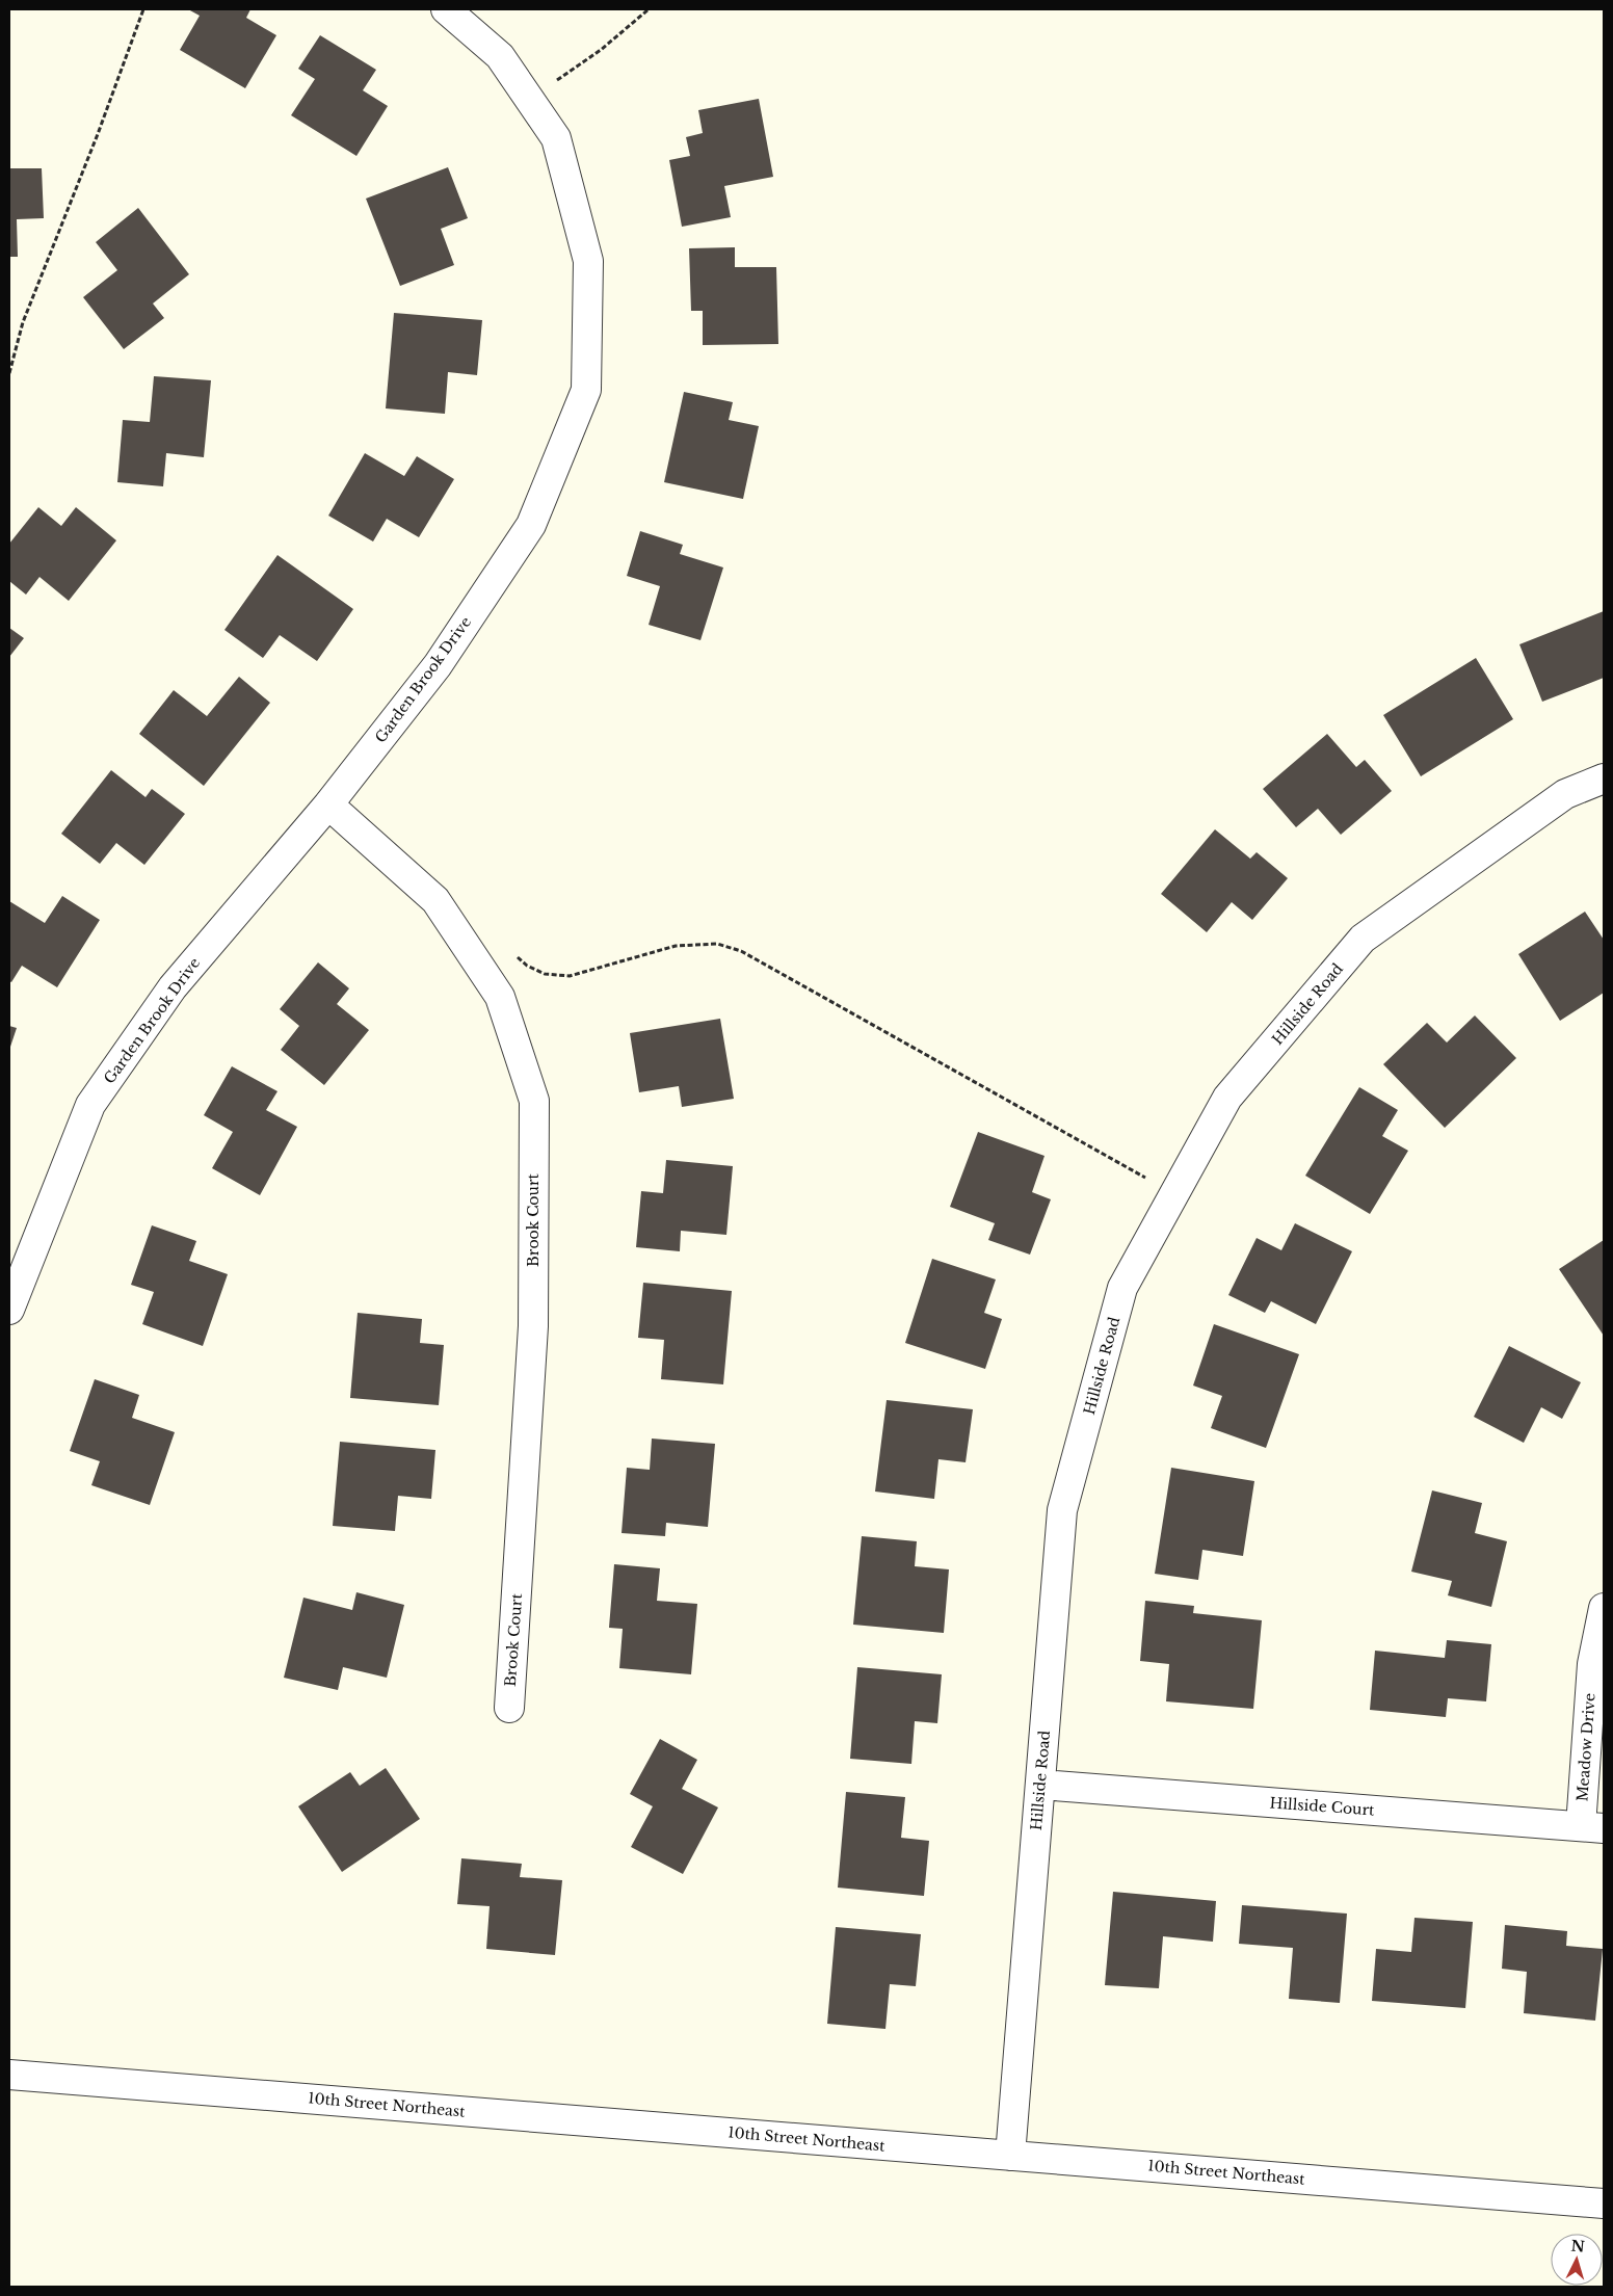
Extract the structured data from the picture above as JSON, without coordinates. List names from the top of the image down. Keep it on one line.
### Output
{"streets":{"street":["Garden Brook Drive","Hillside Road","Brook Court","Meadow Drive","Hillside Court","10th Street Northeast"]},"crossings":[["Garden Brook Drive","Brook Court"],["Hillside Road","Hillside Court"],["Hillside Road","10th Street Northeast"],["Meadow Drive","Hillside Court"]],"north":"top"}
